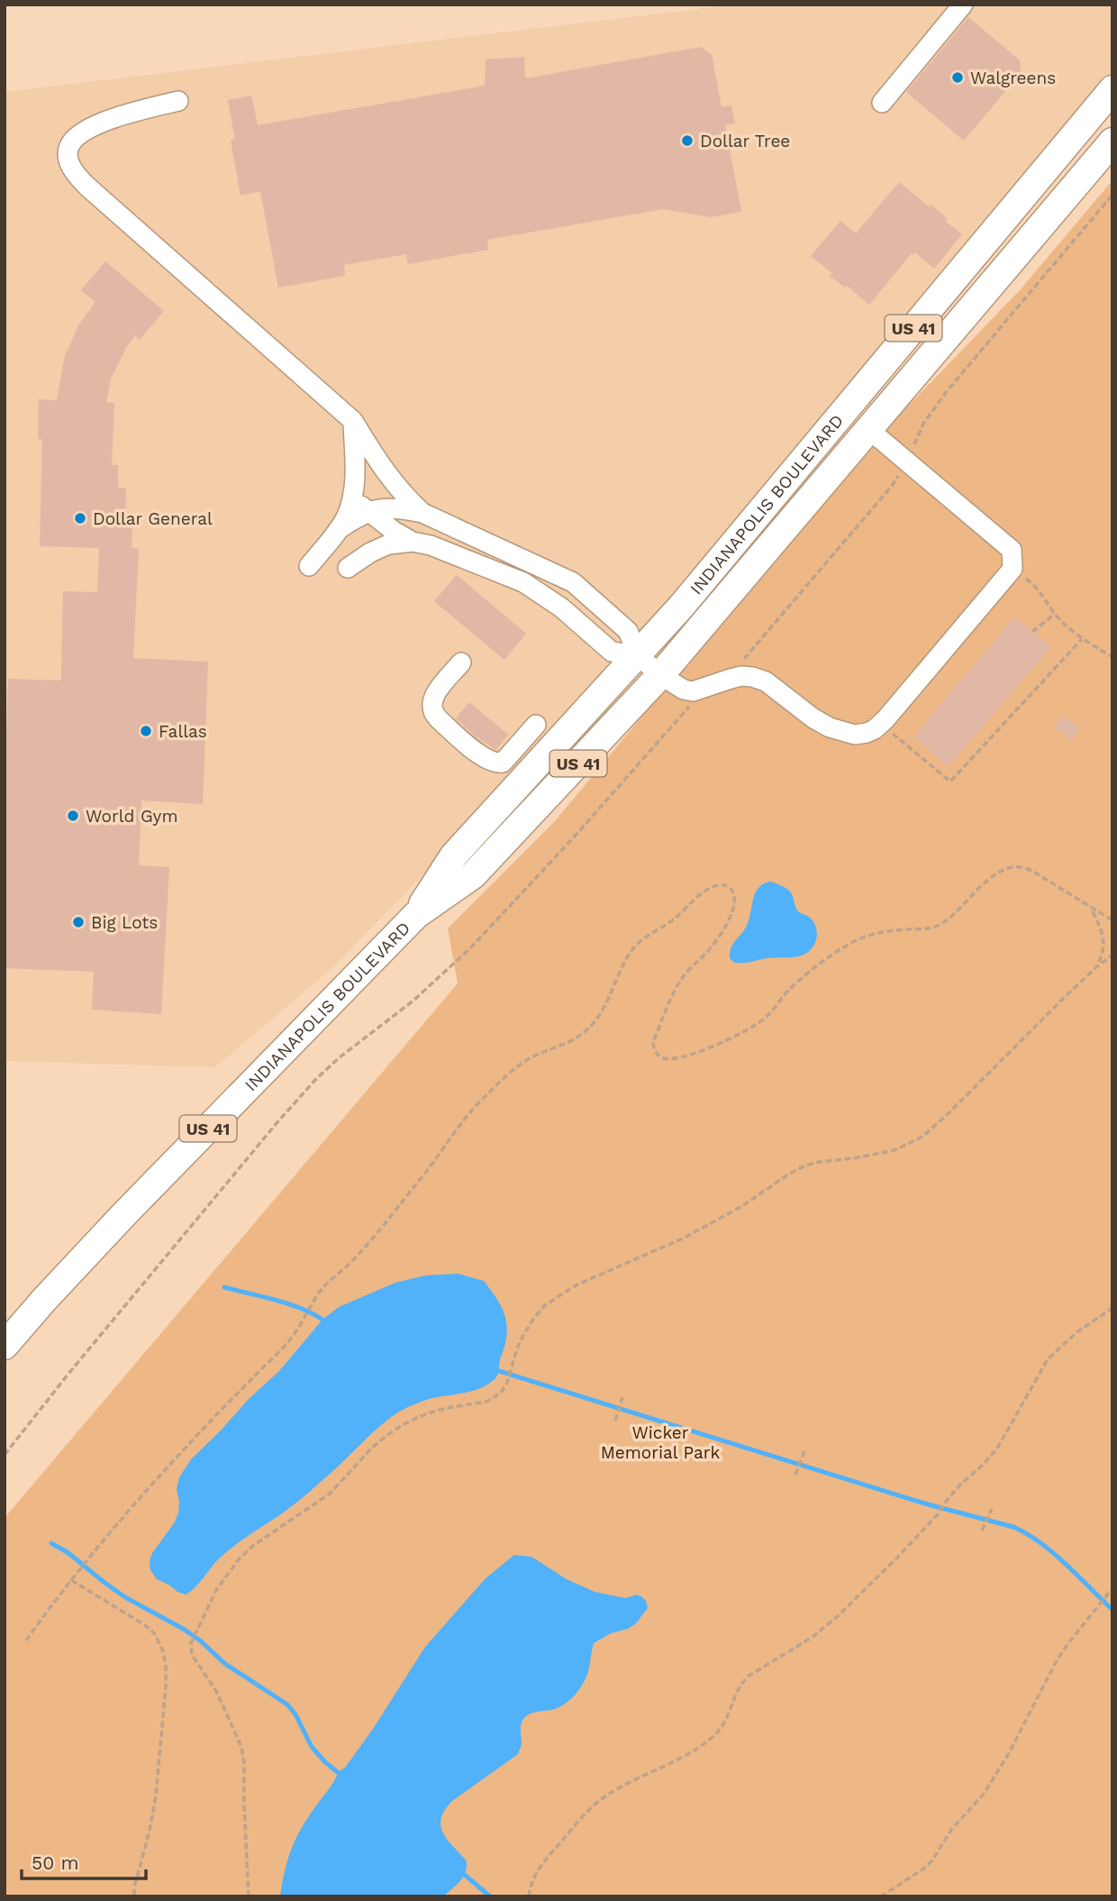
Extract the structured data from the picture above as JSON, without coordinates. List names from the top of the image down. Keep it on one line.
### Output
{"streets":{"highway":["US 41","INDIANAPOLIS BOULEVARD"]},"parks":["Wicker Memorial Park"],"places":["Walgreens","Dollar Tree","Dollar General","Fallas","World Gym","Big Lots"],"scale_bar":"50 m"}
